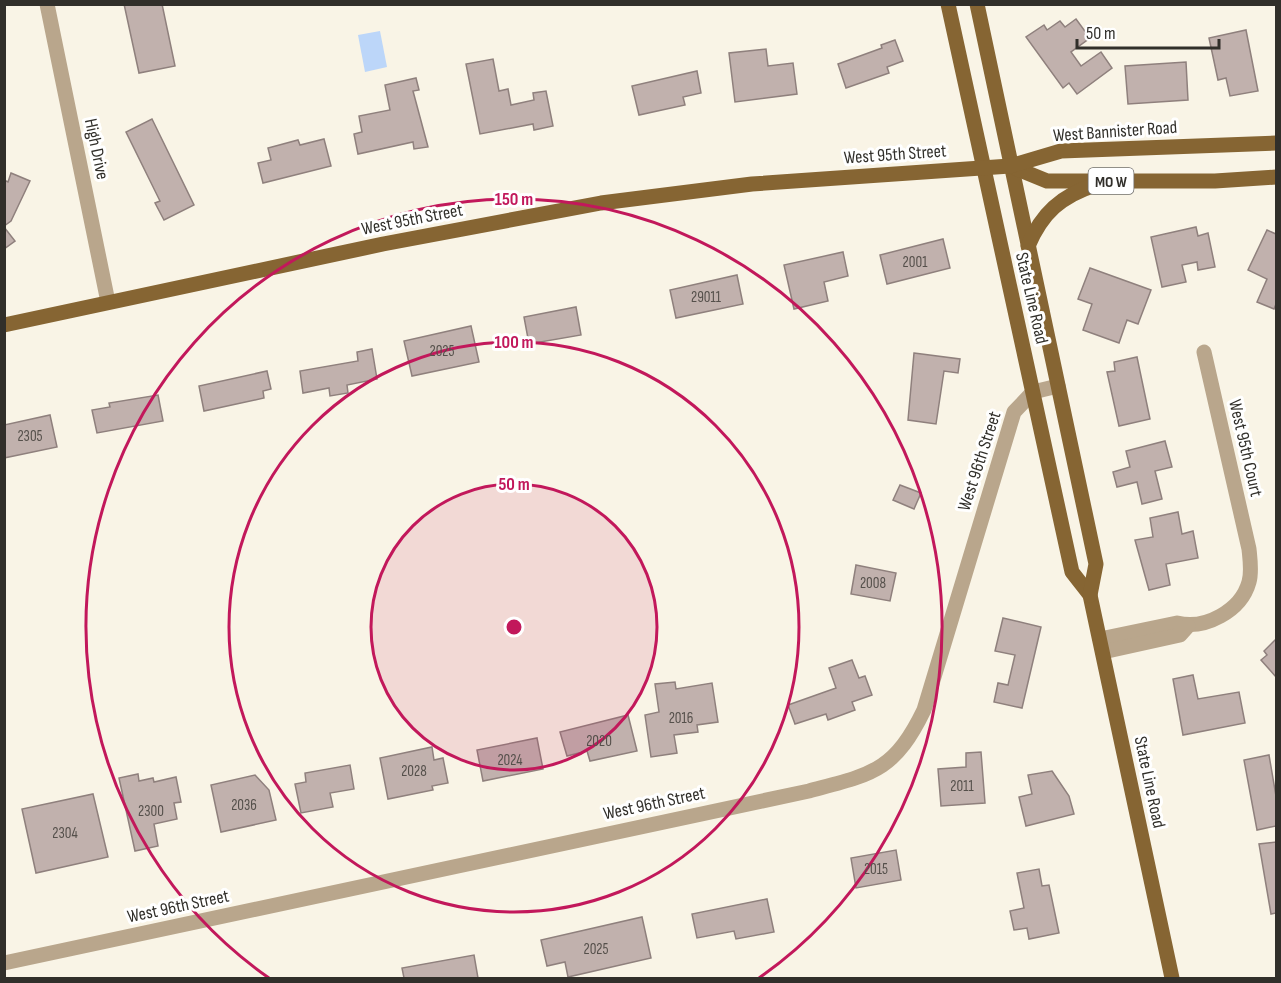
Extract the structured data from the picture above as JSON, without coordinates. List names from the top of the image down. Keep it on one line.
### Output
{"streets":{"main road":["West Bannister Road","West 95th Street","MO W","State Line Road"],"street":["High Drive","West 95th Court","West 96th Street"]},"crossings":[["West Bannister Road","West 95th Street"],["West Bannister Road","MO W"],["West Bannister Road","State Line Road"],["High Drive","West 95th Street"],["West 95th Street","MO W"],["West 95th Street","State Line Road"],["MO W","State Line Road"],["State Line Road","West 95th Court"],["State Line Road","West 96th Street"]],"house_numbers":["2001","29011","2025","2305","2008","2016","2020","2024","2028","2011","2036","2300","2304","2015","2025"],"scale_bar":"50 m","rings":["150 m","100 m","50 m"]}
